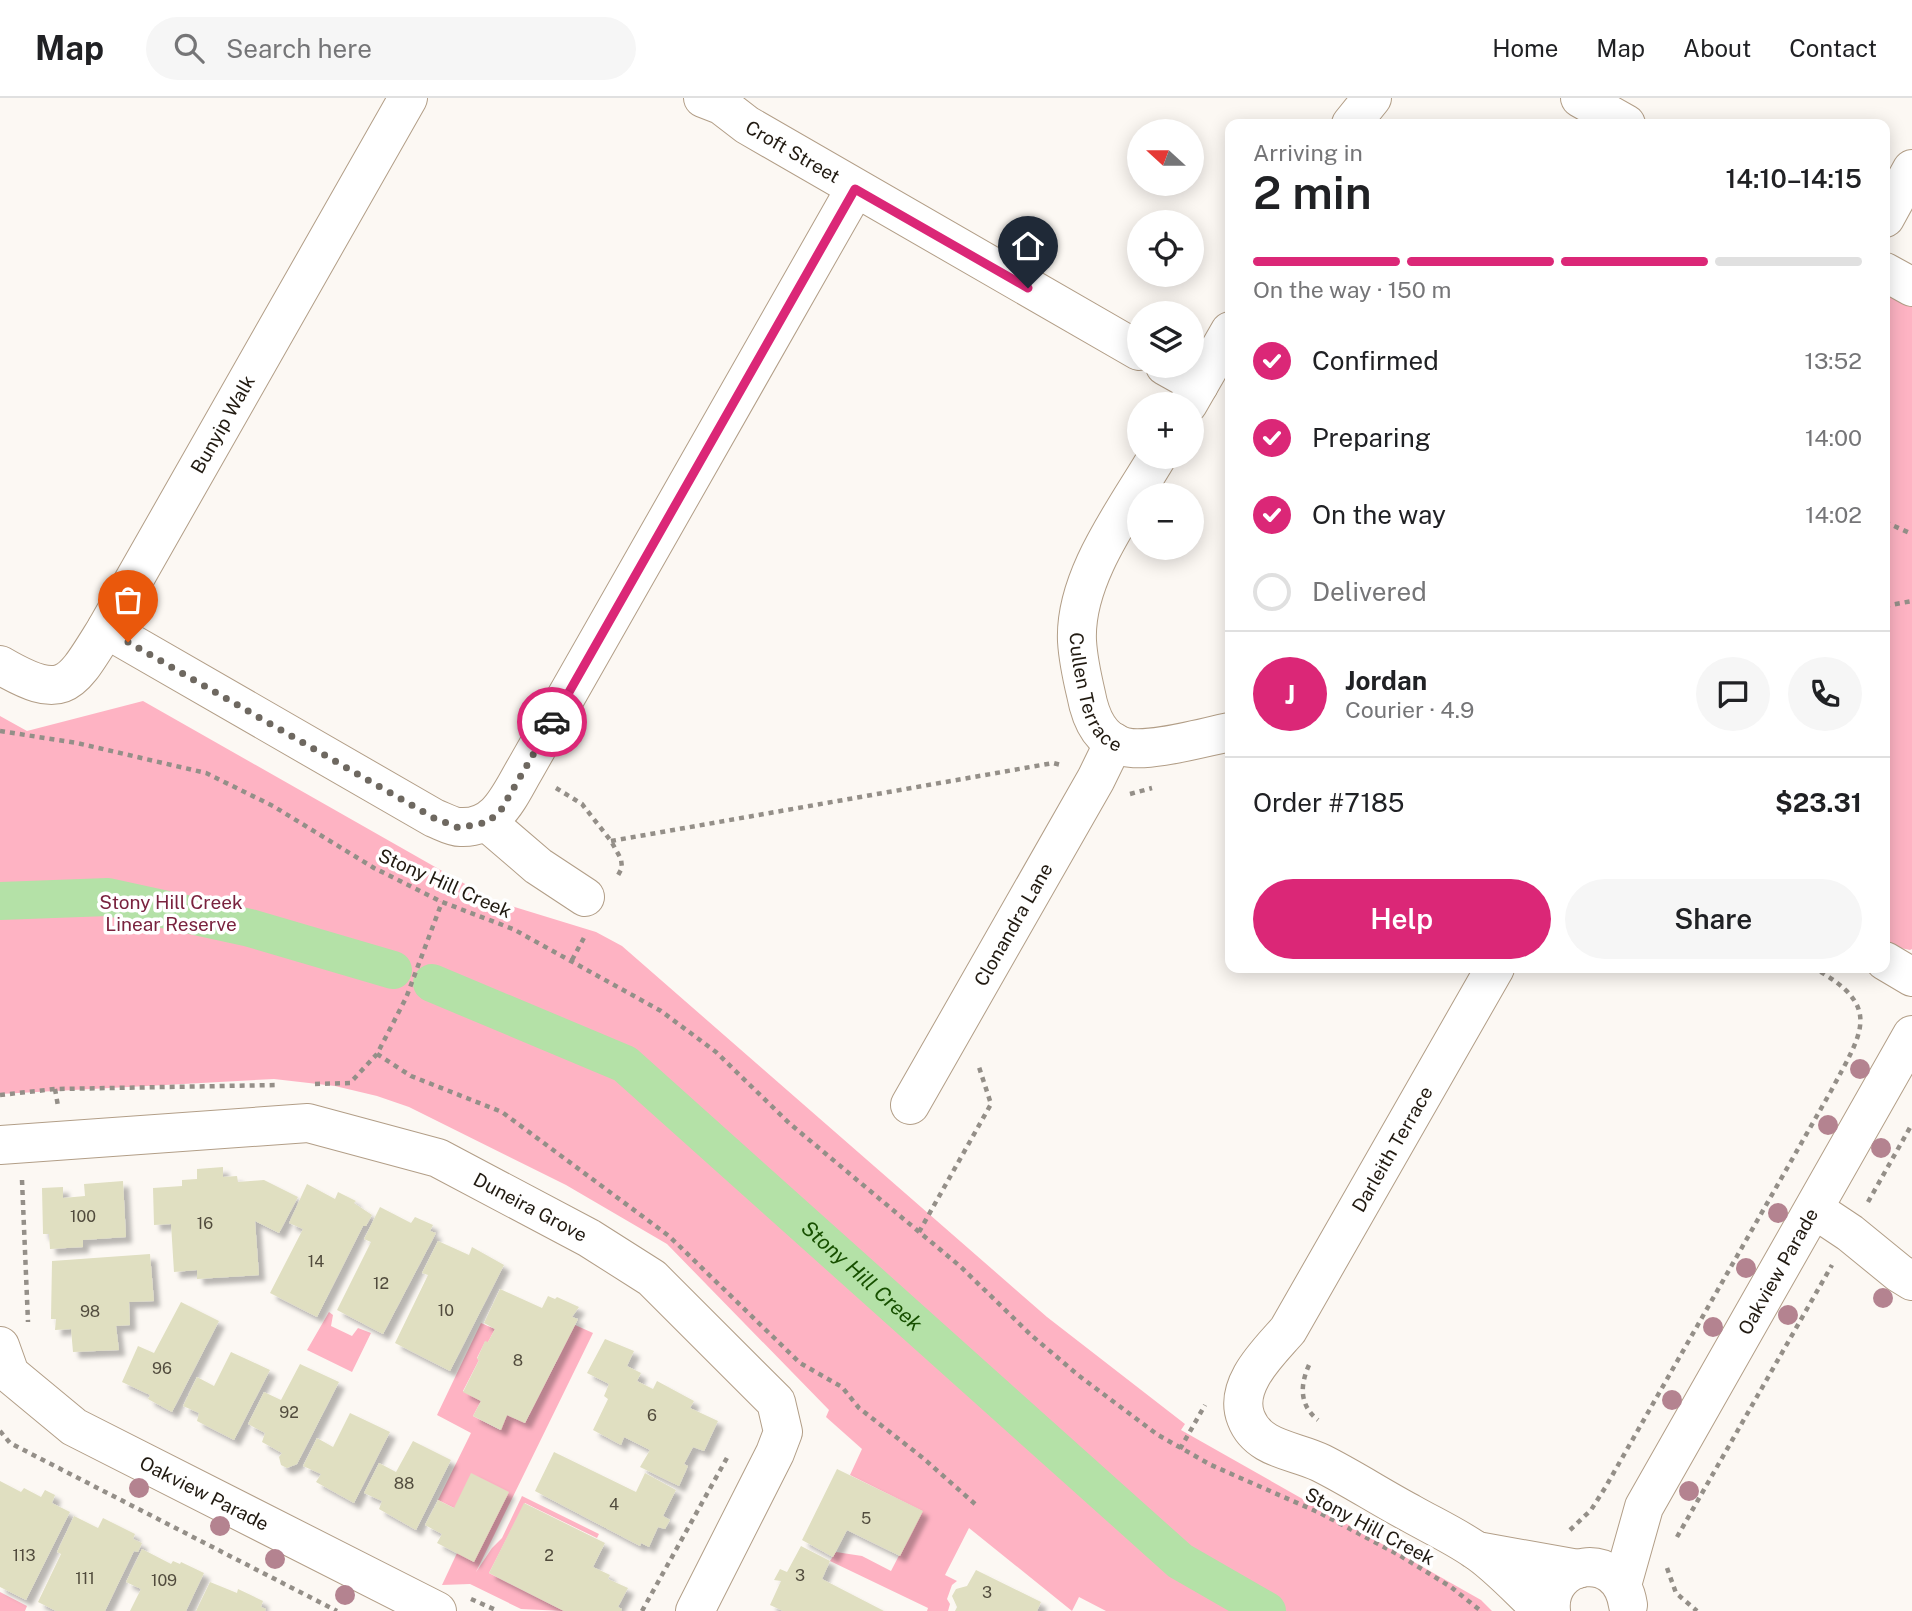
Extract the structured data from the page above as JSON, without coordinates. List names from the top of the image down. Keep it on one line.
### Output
{"streets":{"street":["Croft Street","Bunyip Walk","Cullen Terrace","Clonandra Lane","Darleith Terrace","Duneira Grove","Oakview Parade"],"path":["Stony Hill Creek"]},"crossings":[["Cullen Terrace","Clonandra Lane"],["Darleith Terrace","Oakview Parade"]],"water":["Stony Hill Creek"],"parks":["Stony Hill Creek Linear Reserve"],"house_numbers":["100","16","14","12","10","98","8","96","92","6","88","4","5","113","2","3","111","109","3"],"north":"left","page":{"header":"Map","search":"Search here","nav":["Home","Map","About","Contact"],"map_buttons":["+","−"],"heading":["2 min","Arriving in","14:10–14:15"],"panel":["Jordan","Courier · 4.9","Order #7185","$23.31"],"bar":"On the way · 150 m","list":[["Confirmed","13:52"],["Preparing","14:00"],["On the way","14:02"],"Delivered"],"round":"J","buttons":["Help","Share"]}}
